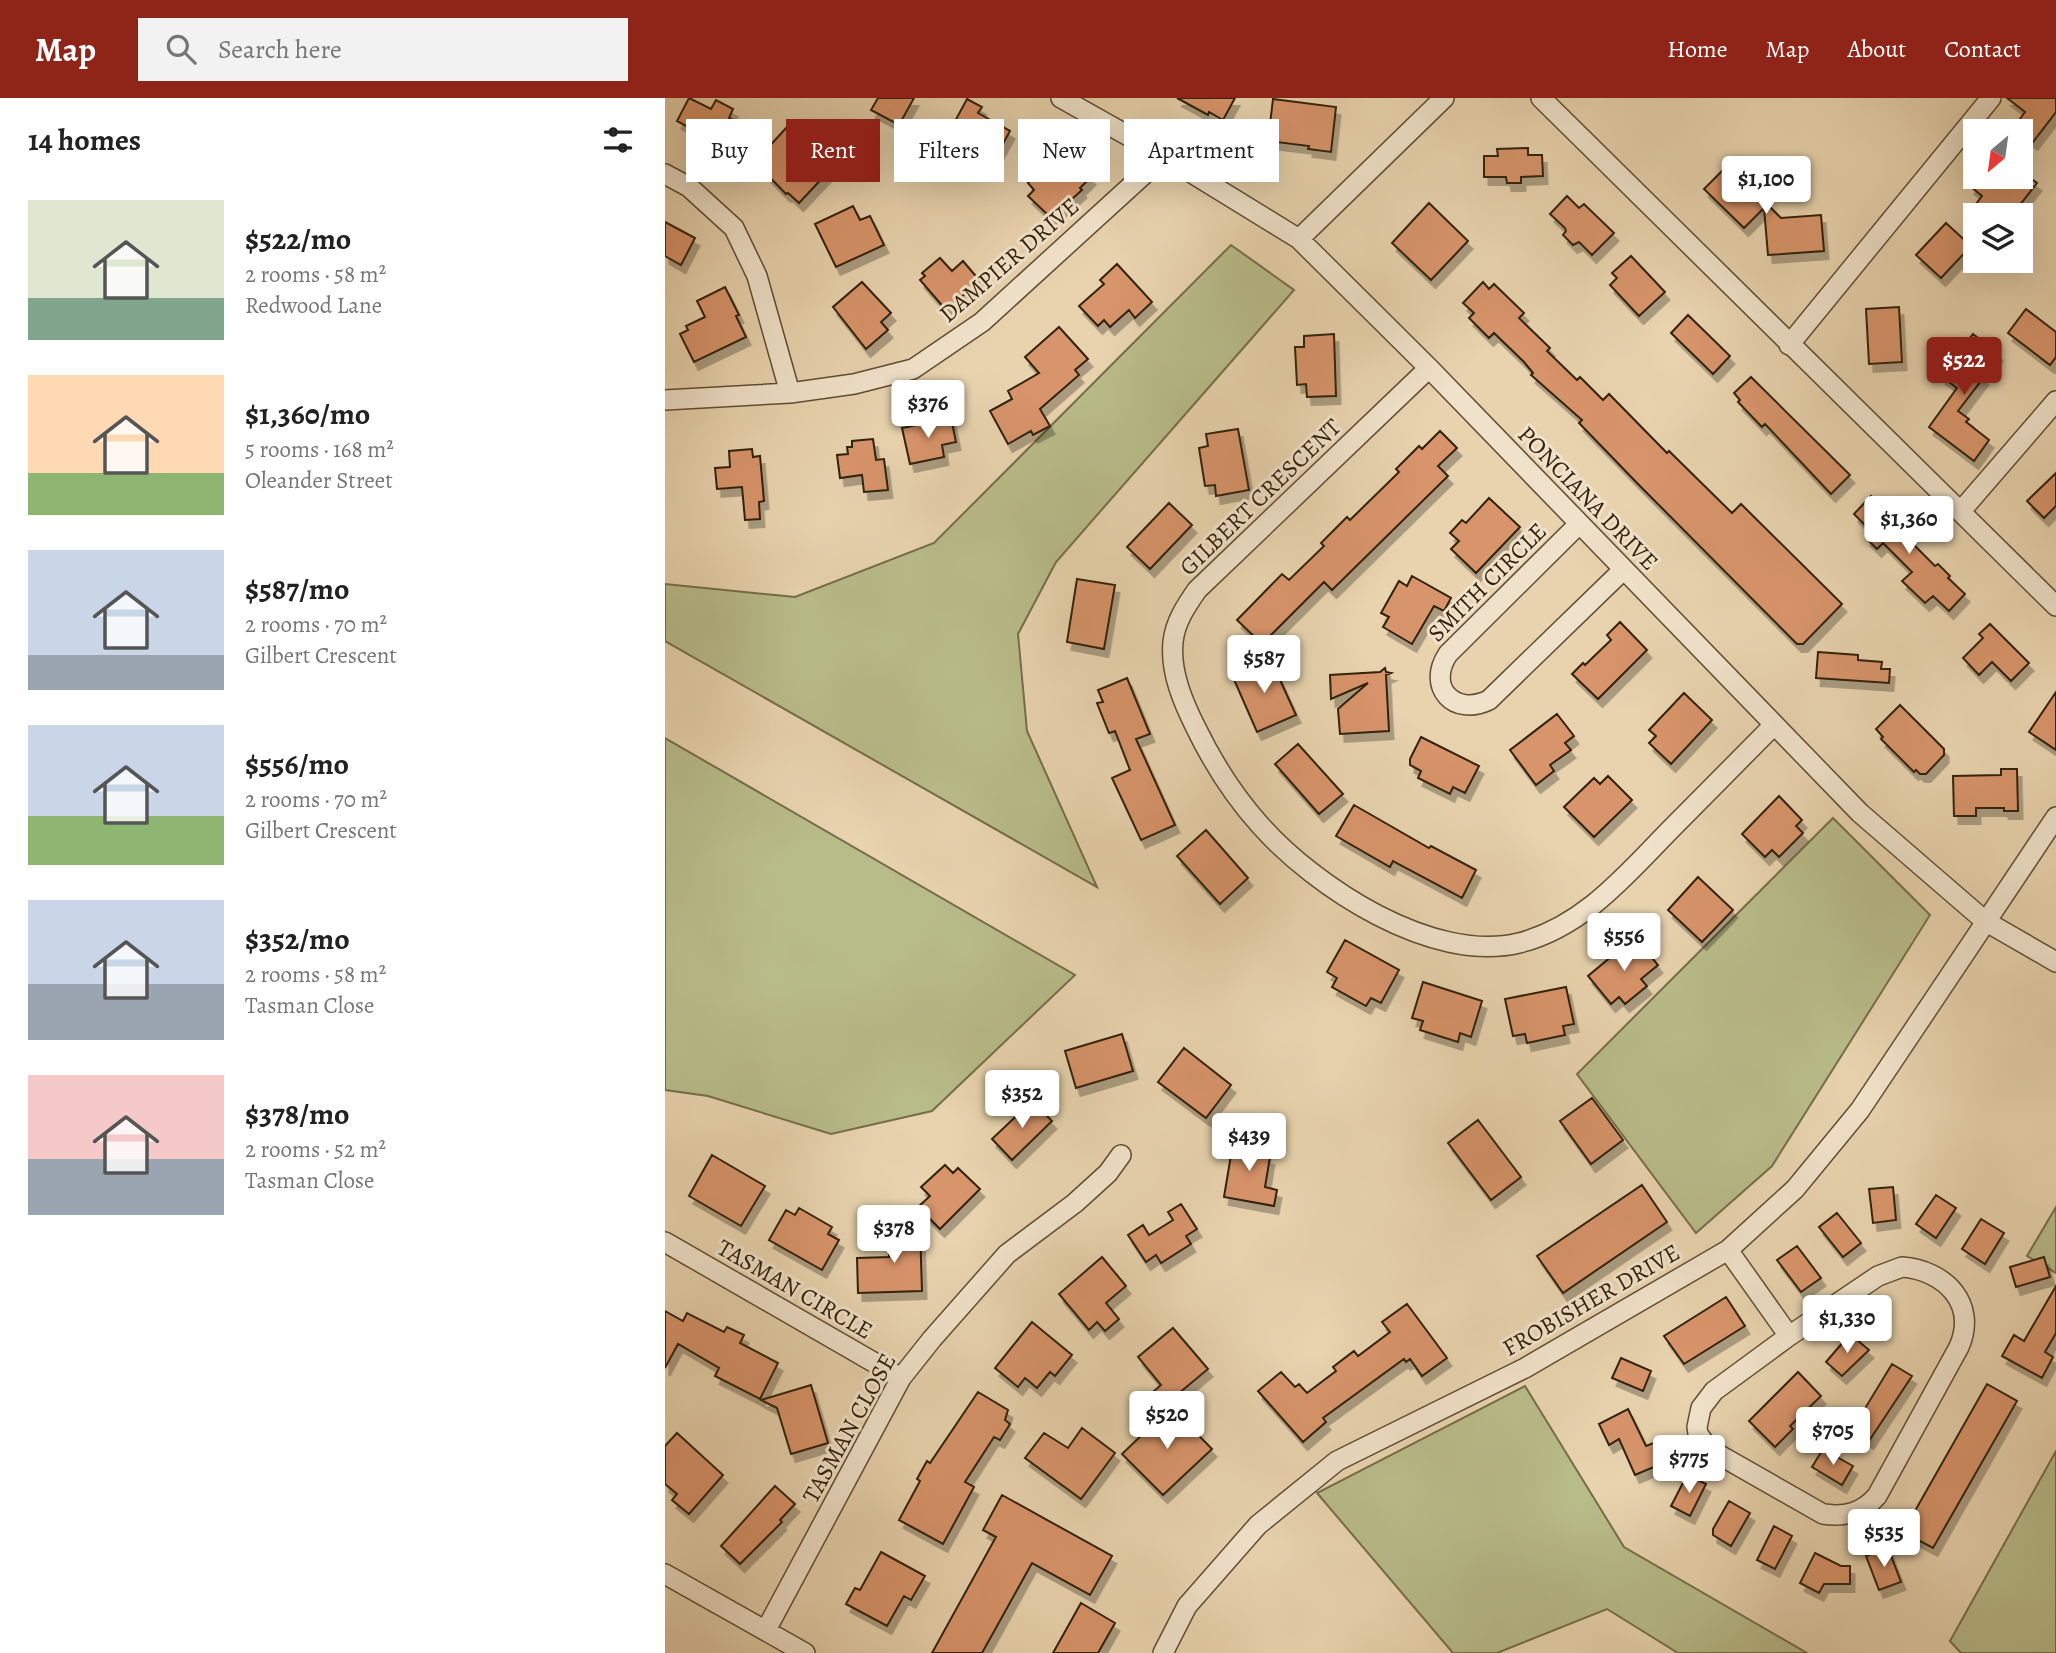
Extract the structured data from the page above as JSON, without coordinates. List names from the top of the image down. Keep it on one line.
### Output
{"streets":{"street":["DAMPIER DRIVE","GILBERT CRESCENT","PONCIANA DRIVE","SMITH CIRCLE","TASMAN CIRCLE","FROBISHER DRIVE","TASMAN CLOSE"]},"crossings":[["GILBERT CRESCENT","PONCIANA DRIVE"],["PONCIANA DRIVE","SMITH CIRCLE"],["PONCIANA DRIVE","FROBISHER DRIVE"],["TASMAN CIRCLE","TASMAN CLOSE"]],"north":"bottom left","page":{"header":"Map","search":"Search here","nav":["Home","Map","About","Contact"],"heading":"14 homes","chip":["Buy","Rent","Filters","New","Apartment"],"price":["$1,100","$522","$376","$1,360","$587","$556","$352","$439","$378","$1,330","$520","$705","$775","$535"],"list":[{"name":"$522/mo","note":"2 rooms · 58 m² · Redwood Lane"},{"name":"$1,360/mo","note":"5 rooms · 168 m² · Oleander Street"},{"name":"$587/mo","note":"2 rooms · 70 m² · Gilbert Crescent"},{"name":"$556/mo","note":"2 rooms · 70 m² · Gilbert Crescent"},{"name":"$352/mo","note":"2 rooms · 58 m² · Tasman Close"},{"name":"$378/mo","note":"2 rooms · 52 m² · Tasman Close"}]}}
